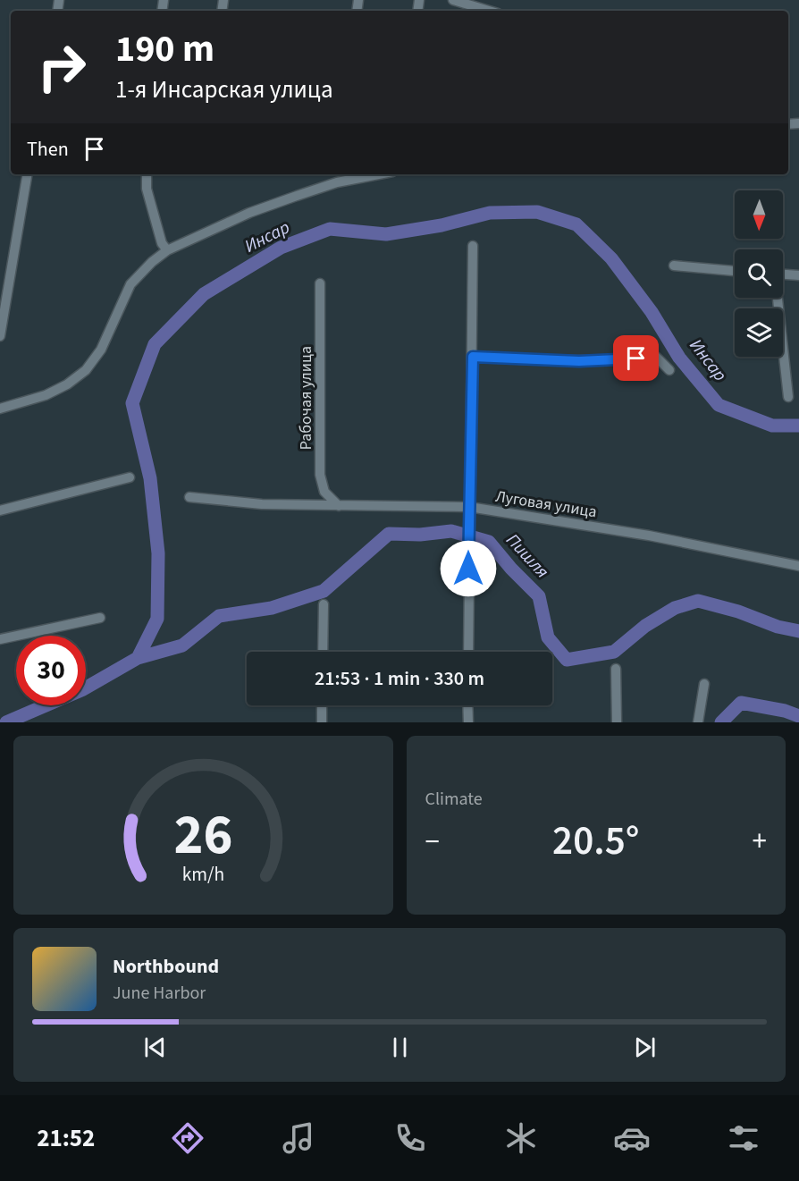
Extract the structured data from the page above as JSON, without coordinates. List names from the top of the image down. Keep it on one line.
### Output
{"streets":{"street":["Рабочая улица","Луговая улица"]},"crossings":[["Рабочая улица","Луговая улица"]],"water":["Инсар","Пишля"],"north":"bottom","page":{"turn":["190 m","1-я Инсарская улица"],"then":"Then","limit":"30","trip":"21:53 · 1 min · 330 m","tile":"Climate","heat":["−","20.5°","+"],"song":["Northbound","June Harbor"],"tabs":"21:52","gauge":["26","km/h"]}}
